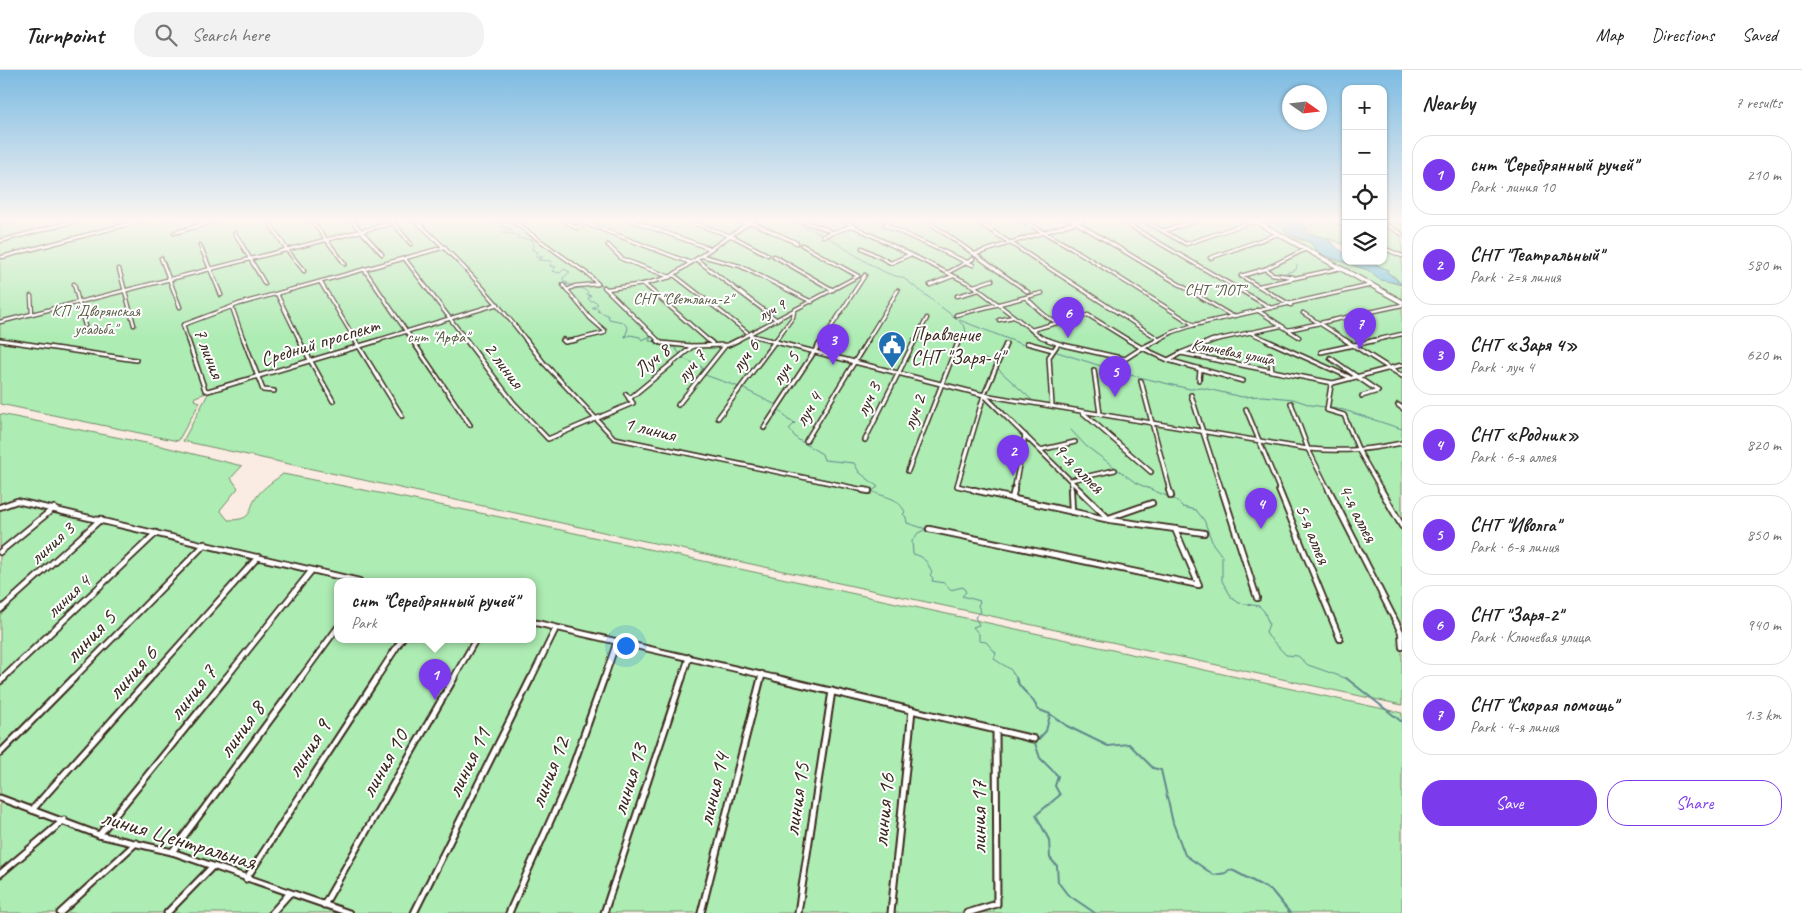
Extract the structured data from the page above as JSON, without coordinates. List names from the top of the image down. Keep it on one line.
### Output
{"streets":{"street":["луч 9","Средний проспект","Ключевая улица","7 линия","луч 6","Луч 8","2 линия","луч 7","луч 5","луч 3","луч 4","луч 2","1 линия","9-я аллея","4-я аллея","5-я аллея","линия 3","линия 4","линия 5","линия 6","линия 7","линия 8","линия 9","линия 11","линия 10","линия 12","линия 13","линия 14","линия 15","линия 16","линия 17","линия Центральная"]},"crossings":[["луч 9","луч 6"],["луч 9","Луч 8"],["луч 9","луч 7"],["Средний проспект","7 линия"],["Средний проспект","2 линия"],["Средний проспект","1 линия"],["линия 6","линия Центральная"],["линия 7","линия Центральная"],["линия 8","линия Центральная"],["линия 9","линия Центральная"],["линия 10","линия Центральная"]],"parks":["СНТ \"ЛОТ\"","СНТ \"Светлана-2\"","КП \"Дворянская усадьба\"","снт \"Арфа\""],"places":{"public building":["Правление СНТ \"Заря-4\""]},"north":"right","page":{"header":"Turnpoint","search":"Search here","nav":["Map","Directions","Saved"],"heading":["Nearby","7 results"],"map_buttons":["+","−"],"list":[{"mark":"1","name":"снт \"Серебрянный ручей\"","note":"Park · линия 10","value":"210 m"},{"mark":"2","name":"СНТ \"Театральный\"","note":"Park · 2=я линия","value":"580 m"},{"mark":"3","name":"СНТ «Заря 4»","note":"Park · луч 4","value":"620 m"},{"mark":"4","name":"СНТ «Родник»","note":"Park · 6-я аллея","value":"820 m"},{"mark":"5","name":"СНТ \"Иволга\"","note":"Park · 6-я линия","value":"850 m"},{"mark":"6","name":"СНТ \"Заря-2\"","note":"Park · Ключевая улица","value":"940 m"},{"mark":"7","name":"СНТ \"Скорая помощь\"","note":"Park · 4-я линия","value":"1.3 km"}],"pins":["6","7","3","5","2","4","1"],"popup":["снт \"Серебрянный ручей\"","Park"],"buttons":["Save","Share"]}}
